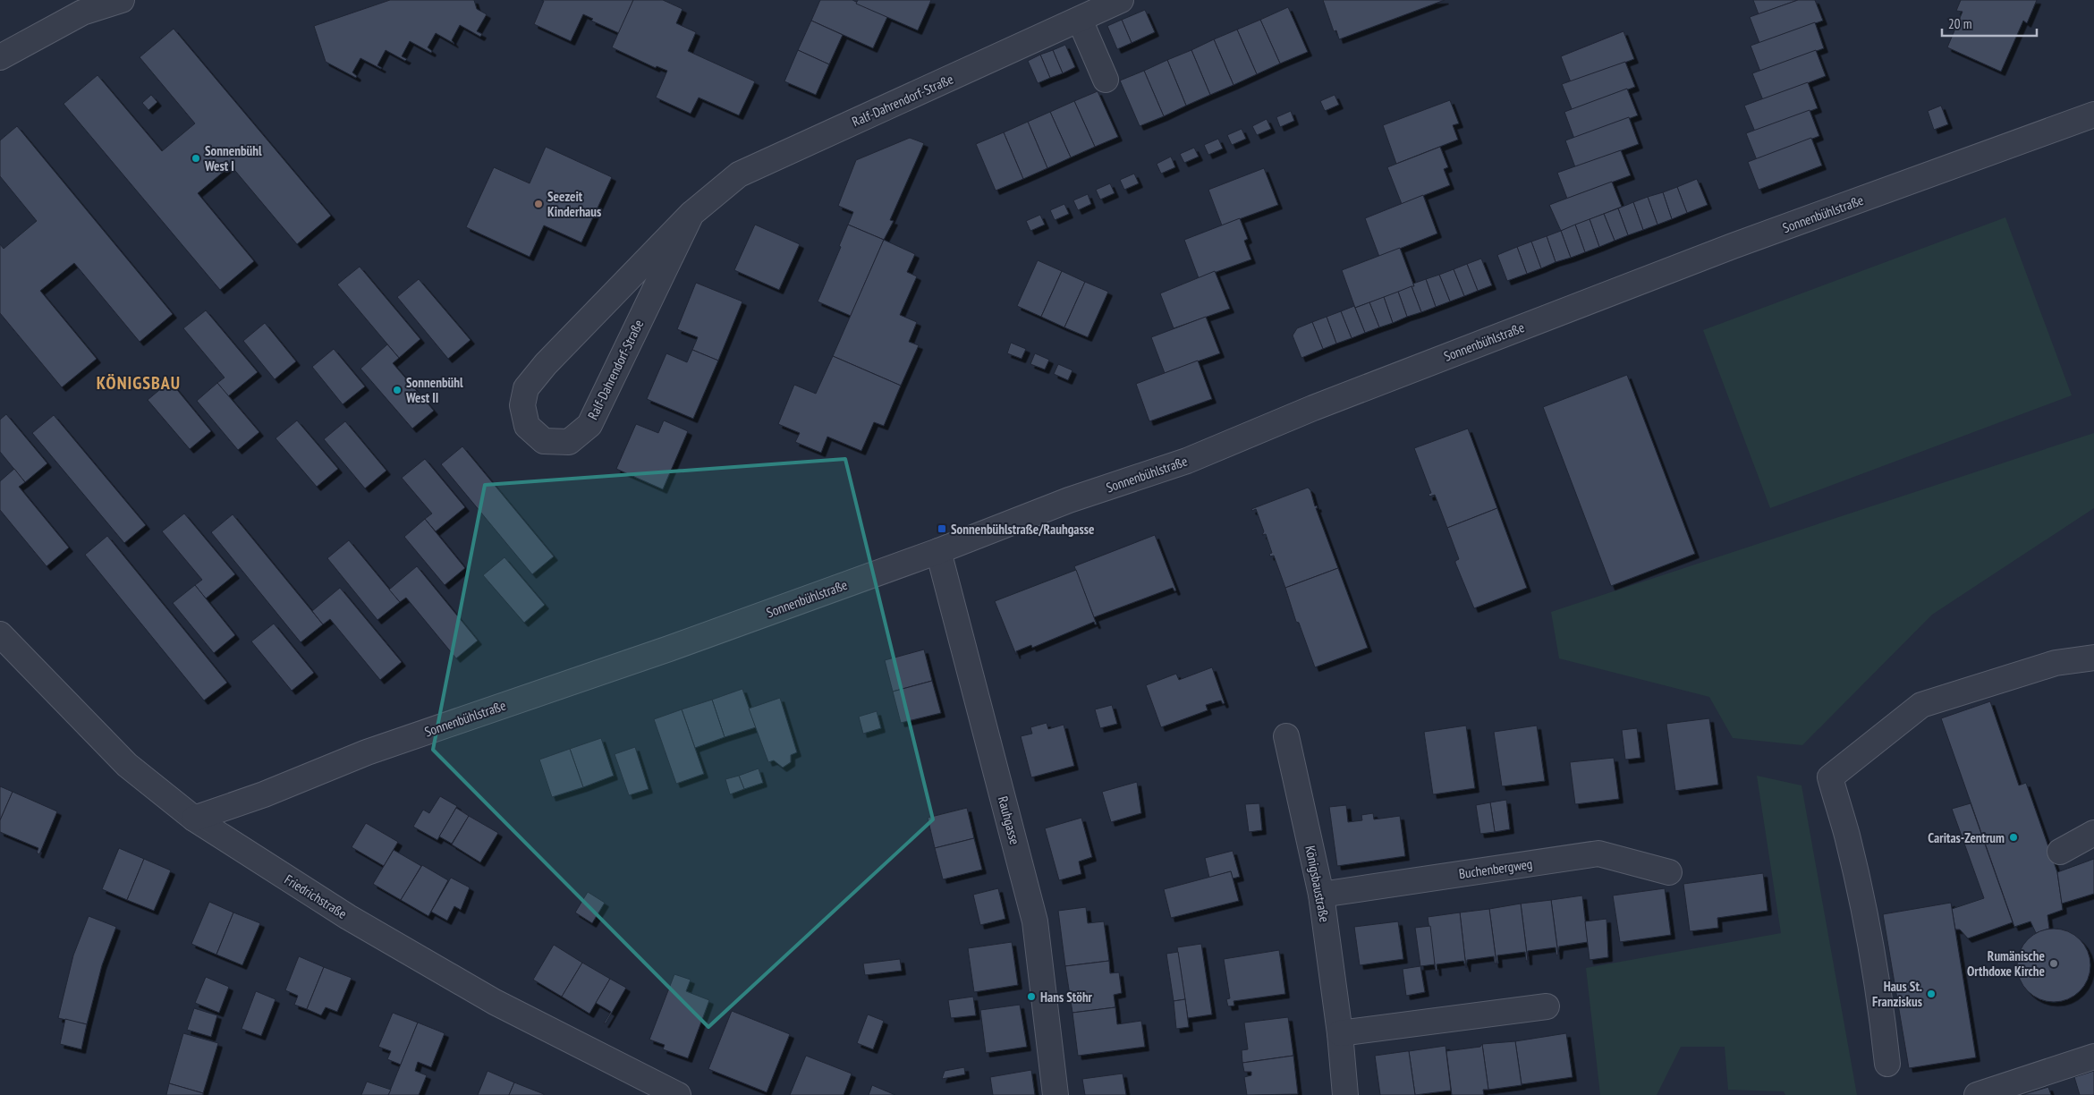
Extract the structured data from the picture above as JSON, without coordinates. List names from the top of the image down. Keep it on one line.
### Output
{"streets":{"street":["Ralf-Dahrendorf-Straße","Sonnenbühlstraße","Rauhgasse","Buchenbergweg","Königsbaustraße","Friedrichstraße"]},"crossings":[["Sonnenbühlstraße","Rauhgasse"],["Sonnenbühlstraße","Friedrichstraße"],["Buchenbergweg","Königsbaustraße"]],"districts":["KÖNIGSBAU"],"places":{"other":["Sonnenbühl West I","Seezeit Kinderhaus","Sonnenbühl West II","Caritas-Zentrum","Rumänische Orthdoxe Kirche","Haus St. Franziskus","Hans Stöhr"],"transit":["Sonnenbühlstraße/Rauhgasse"]},"scale_bar":"20 m"}
